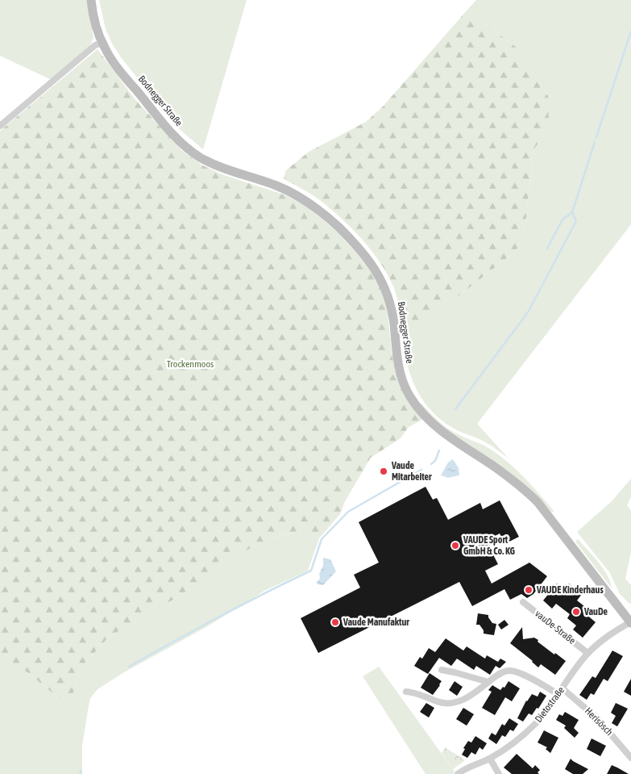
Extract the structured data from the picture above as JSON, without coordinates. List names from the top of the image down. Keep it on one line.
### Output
{"streets":{"main road":["Bodnegger Straße"],"street":["vauDe-Straße","Dietostraße","Herisösch"]},"crossings":[["Bodnegger Straße","Dietostraße"],["vauDe-Straße","Dietostraße"],["Dietostraße","Herisösch"]],"parks":["Trockenmoos"],"places":["Vaude Mitarbeiter","VAUDE Sport GmbH & Co. KG","VAUDE Kinderhaus","VauDe","Vaude Manufaktur"]}
